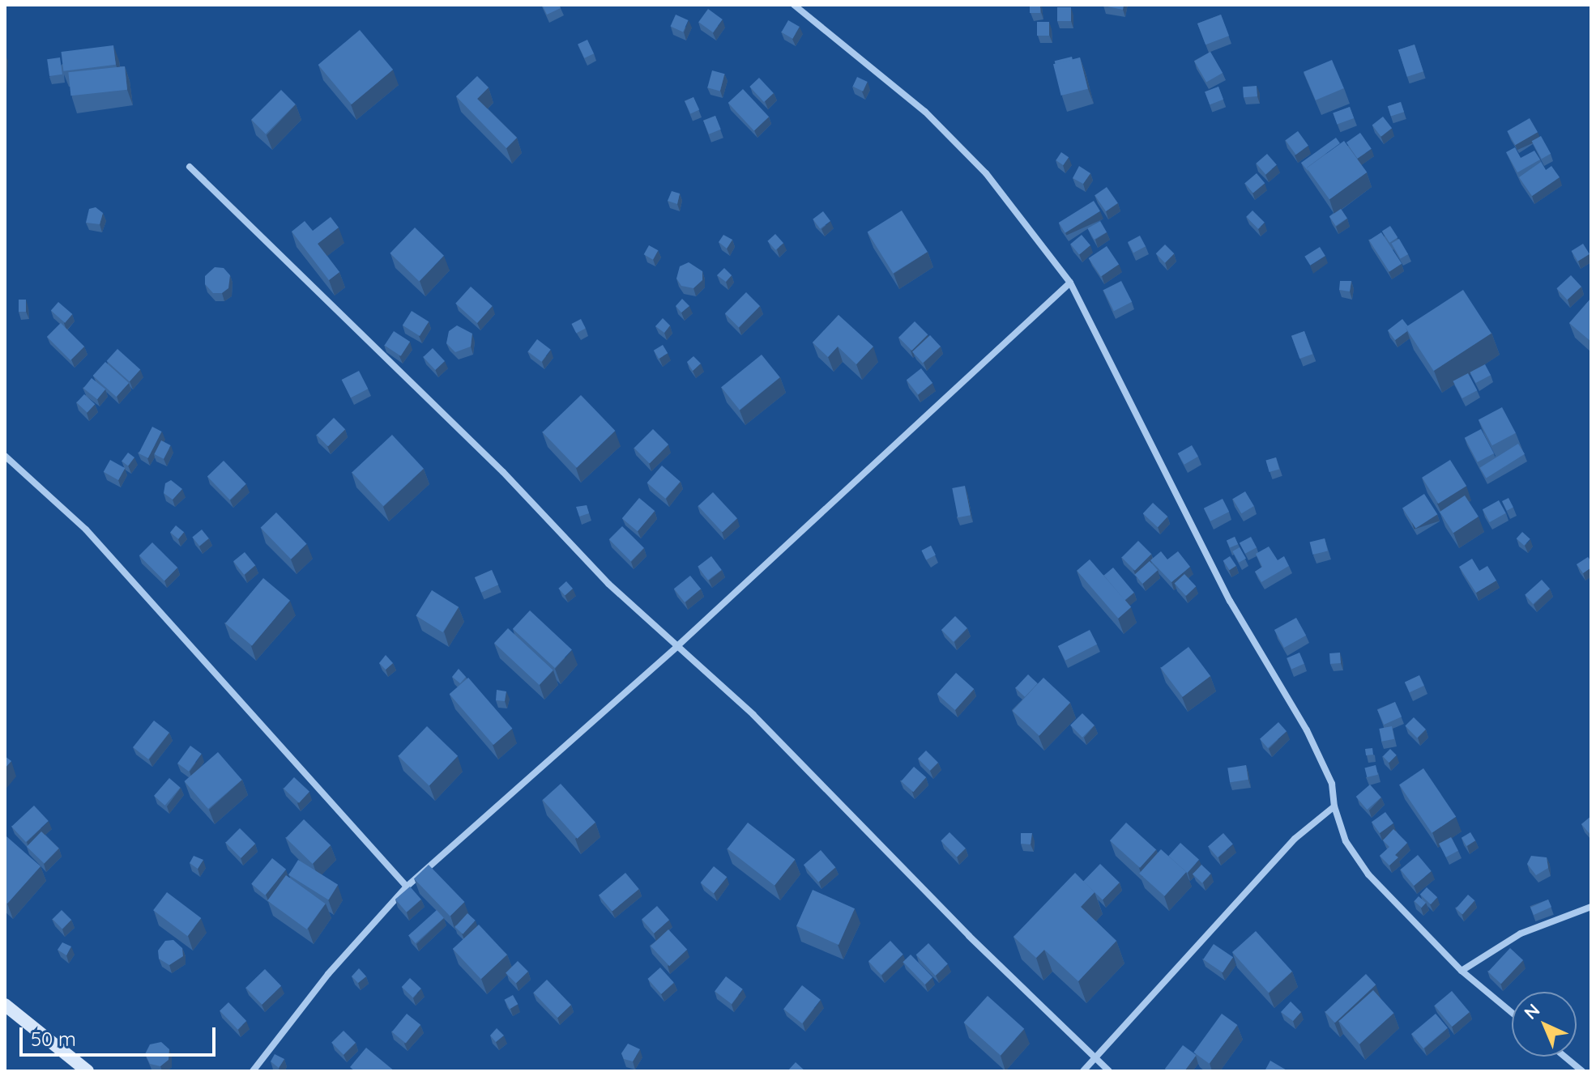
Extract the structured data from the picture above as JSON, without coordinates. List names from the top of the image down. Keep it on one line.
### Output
{"scale_bar":"50 m","north":"top left"}
